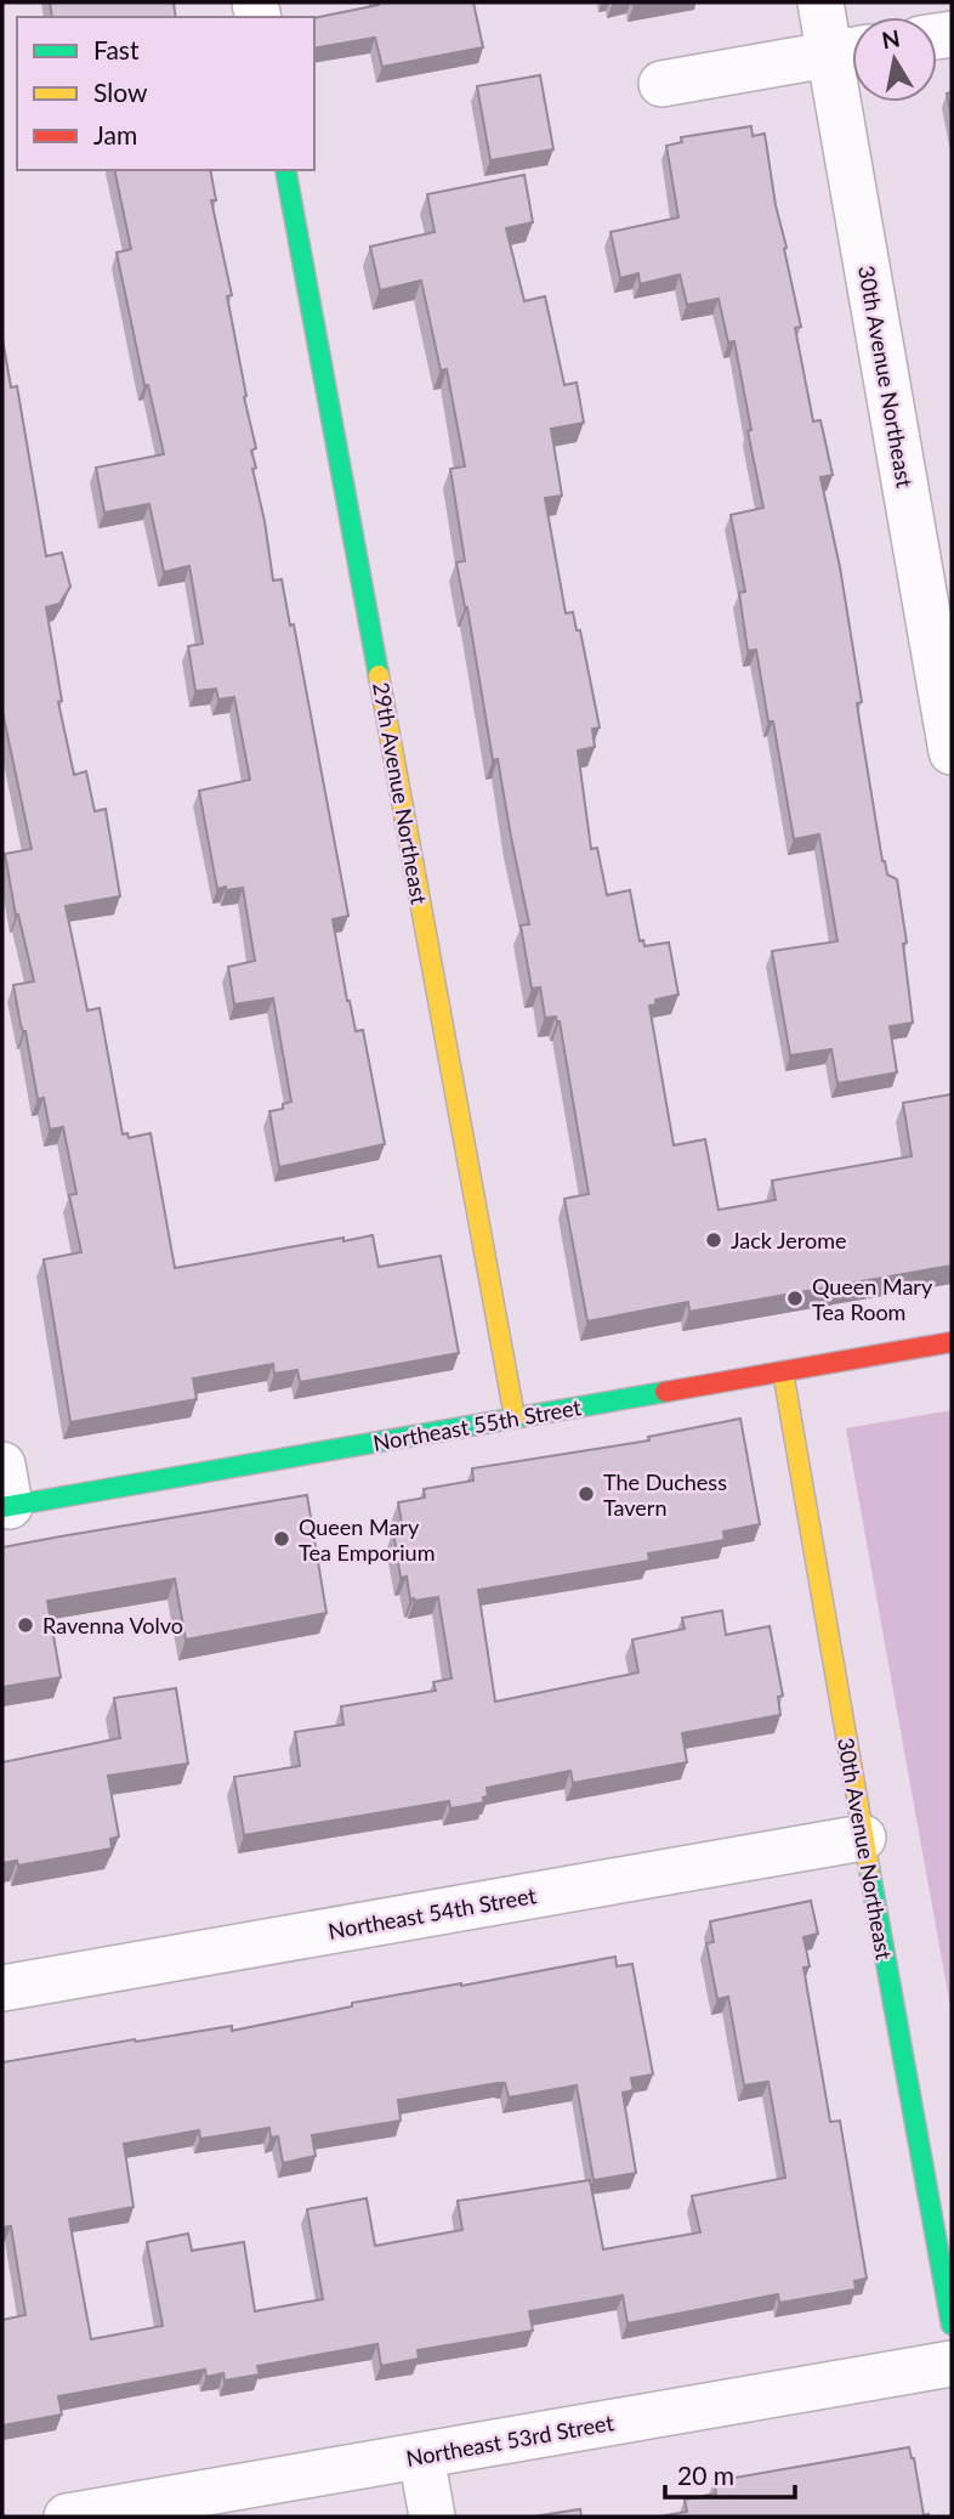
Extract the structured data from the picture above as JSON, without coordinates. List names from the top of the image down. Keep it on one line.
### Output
{"streets":{"street":["30th Avenue Northeast","29th Avenue Northeast","Northeast 55th Street","Northeast 54th Street","Northeast 53rd Street"]},"crossings":[["30th Avenue Northeast","Northeast 55th Street"],["30th Avenue Northeast","Northeast 54th Street"],["29th Avenue Northeast","Northeast 55th Street"]],"places":["Jack Jerome","Queen Mary Tea Room","The Duchess Tavern","Queen Mary Tea Emporium","Ravenna Volvo"],"legend":["Fast","Slow","Jam"],"scale_bar":"20 m","north":"top"}
